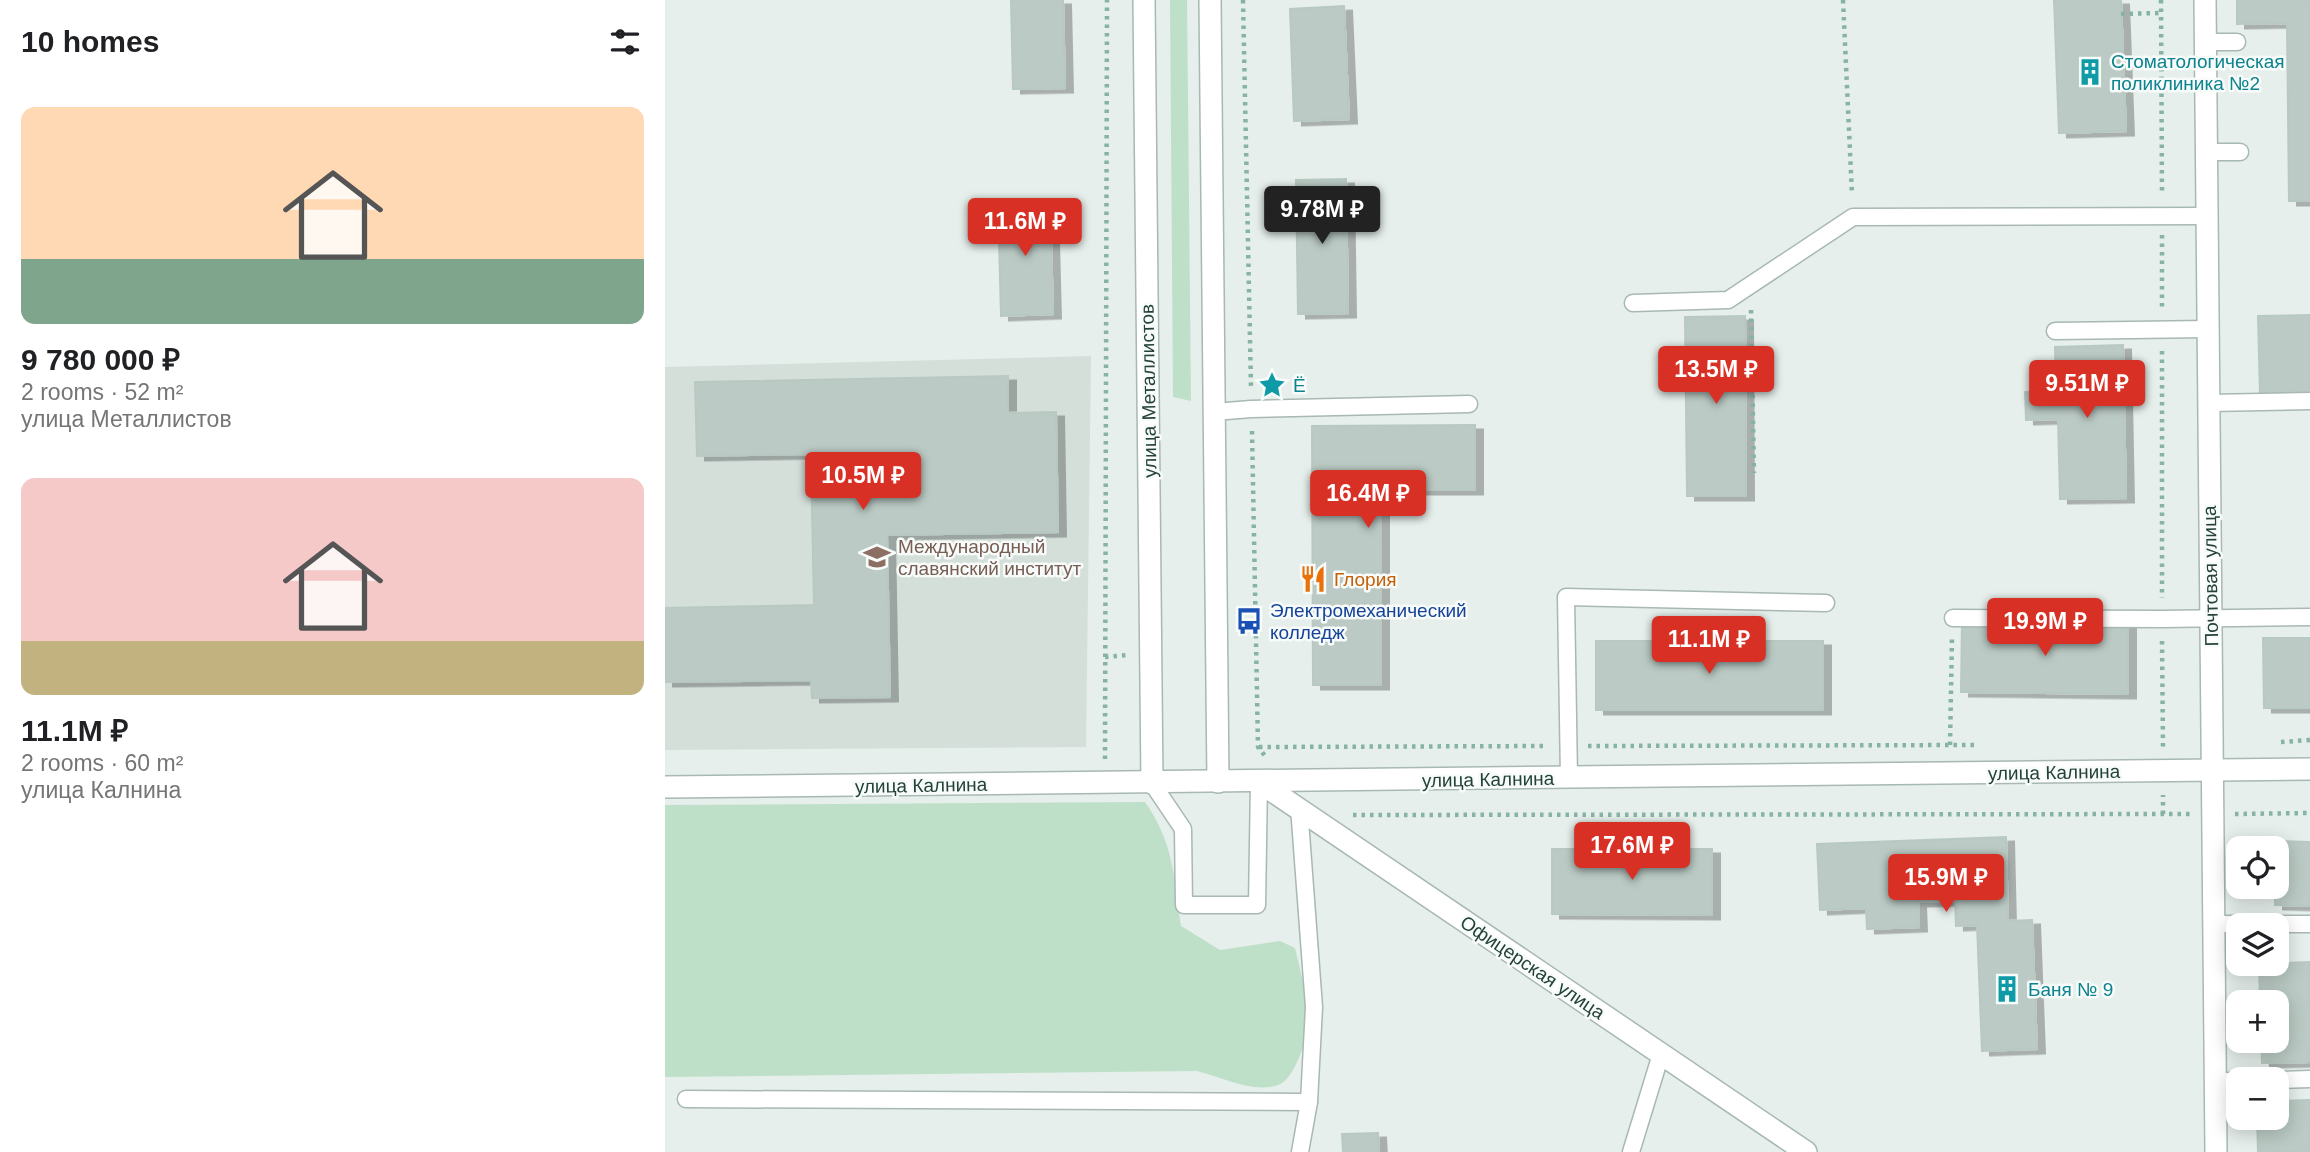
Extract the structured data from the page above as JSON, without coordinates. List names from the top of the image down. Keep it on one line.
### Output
{"streets":{"street":["улица Металлистов","Почтовая улица","улица Калнина","Офицерская улица"]},"crossings":[["улица Металлистов","улица Калнина"],["Почтовая улица","улица Калнина"],["улица Калнина","Офицерская улица"]],"places":{"building":["Стоматологическая поликлиника №2","Баня № 9"],"place":["Ё"],"school or university":["Международный славянский институт"],"restaurant":["Глория"],"bus stop":["Электромеханический колледж"]},"page":{"heading":"10 homes","list":[{"name":"9 780 000 ₽","note":"2 rooms · 52 m² · улица Металлистов"},{"name":"11.1M ₽","note":"2 rooms · 60 m² · улица Калнина"}],"price":["9.78M ₽","11.6M ₽","13.5M ₽","9.51M ₽","10.5M ₽","16.4M ₽","19.9M ₽","11.1M ₽","17.6M ₽","15.9M ₽"],"map_buttons":["+","−"]}}
